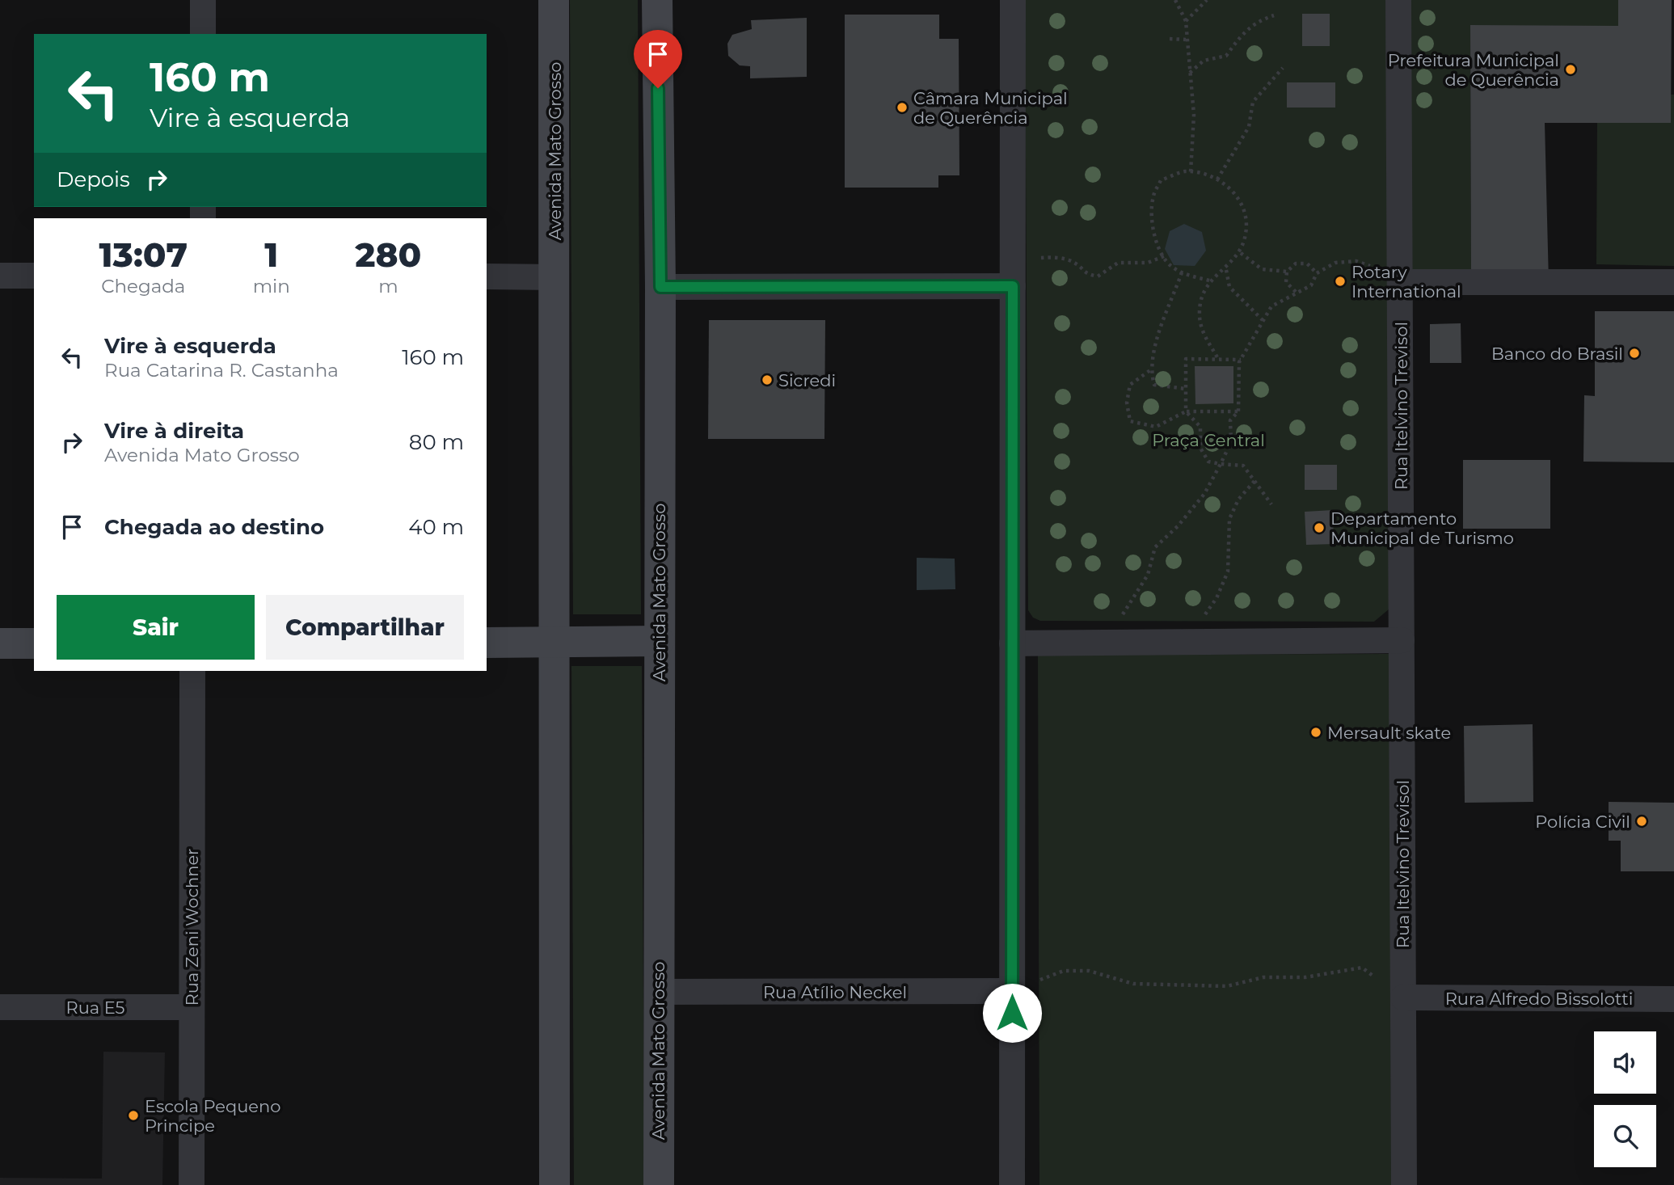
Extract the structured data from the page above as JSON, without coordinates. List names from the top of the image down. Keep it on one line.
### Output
{"streets":{"street":["Avenida Mato Grosso","Rua Itelvino Trevisol","Rua Zeni Wochner","Rua Atílio Neckel","Rura Alfredo Bissolotti","Rua E5"]},"crossings":[["Avenida Mato Grosso","Rua Atílio Neckel"],["Rua Itelvino Trevisol","Rura Alfredo Bissolotti"],["Rua Zeni Wochner","Rua E5"]],"parks":["Praça Central"],"places":["Prefeitura Municipal de Querência","Câmara Municipal de Querência","Rotary International","Banco do Brasil","Sicredi","Departamento Municipal de Turismo","Mersault skate","Polícia Civil","Escola Pequeno Principe"],"page":{"turn":["160 m","Vire à esquerda"],"then":"Depois","eta":["13:07","Chegada","1","min","280","m"],"list":[{"name":"Vire à esquerda","note":"Rua Catarina R. Castanha","value":"160 m"},{"name":"Vire à direita","note":"Avenida Mato Grosso","value":"80 m"},{"name":"Chegada ao destino","value":"40 m"}],"buttons":["Sair","Compartilhar"]}}
